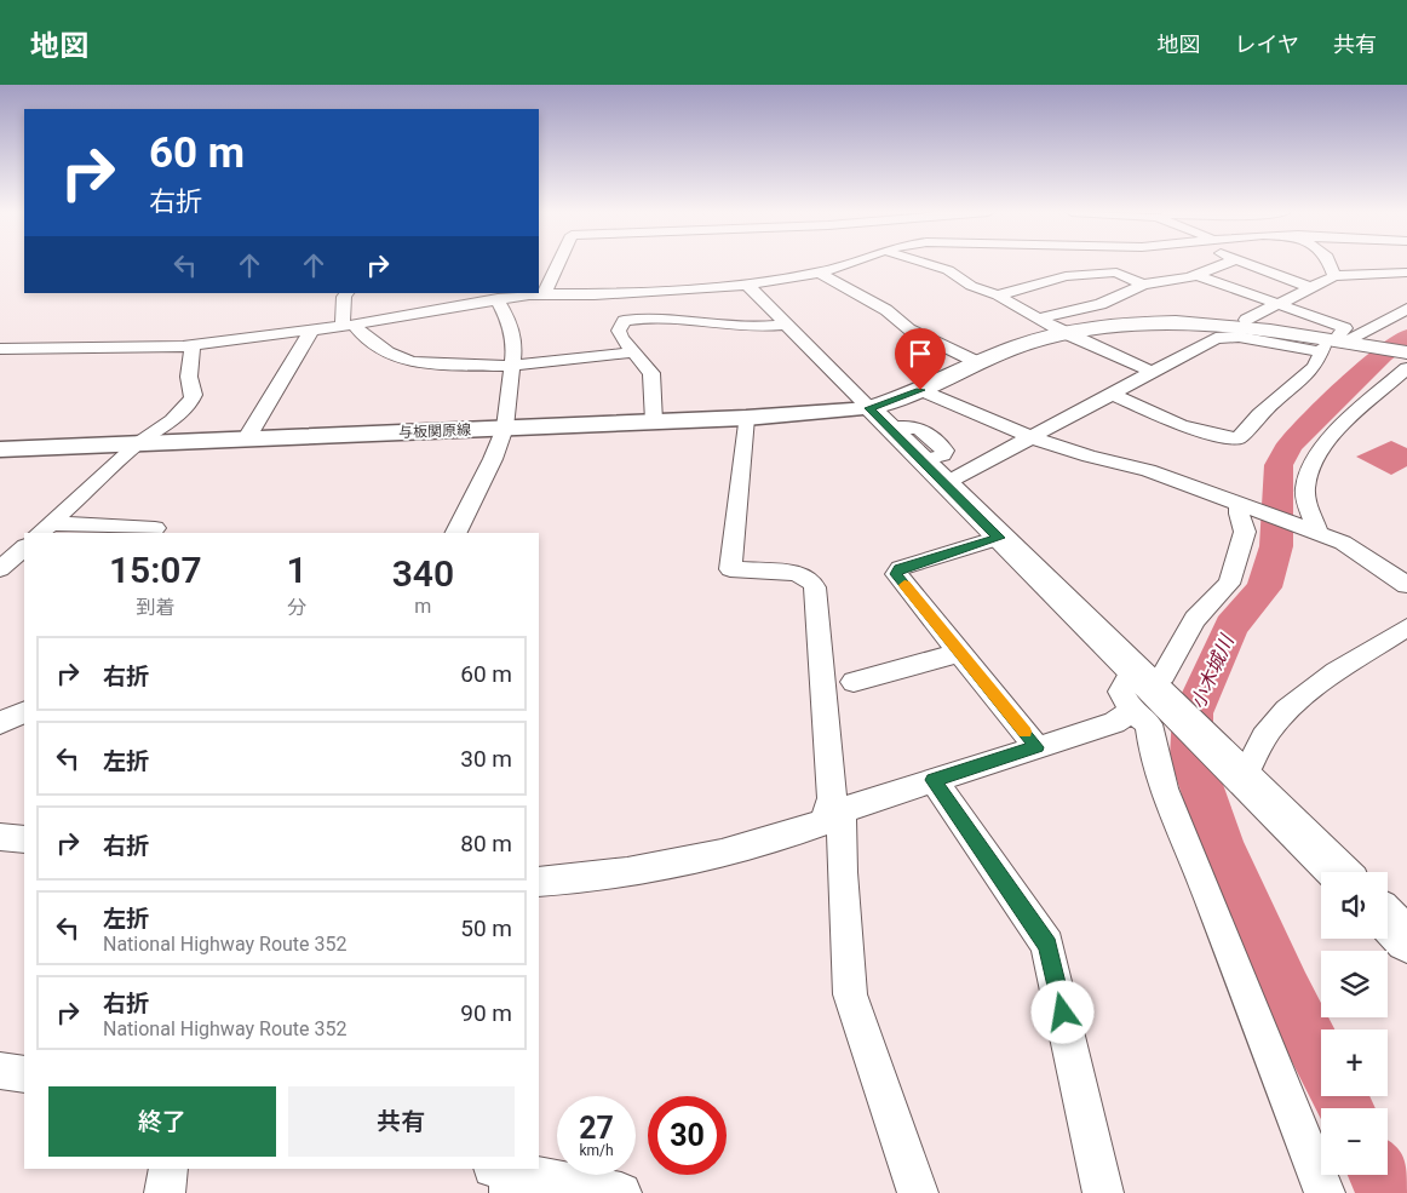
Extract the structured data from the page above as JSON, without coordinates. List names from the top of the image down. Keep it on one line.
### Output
{"streets":{"main road":["与板関原線"]},"water":["小木城川"],"page":{"header":"地図","nav":["地図","レイヤ","共有"],"turn":["60 m","右折"],"eta":["15:07","到着","1","分","340","m"],"list":[{"name":"右折","value":"60 m"},{"name":"左折","value":"30 m"},{"name":"右折","value":"80 m"},{"name":"左折","note":"National Highway Route 352","value":"50 m"},{"name":"右折","note":"National Highway Route 352","value":"90 m"}],"map_buttons":["+","−"],"buttons":["終了","共有"],"speed":"27 km/h","limit":"30"}}
